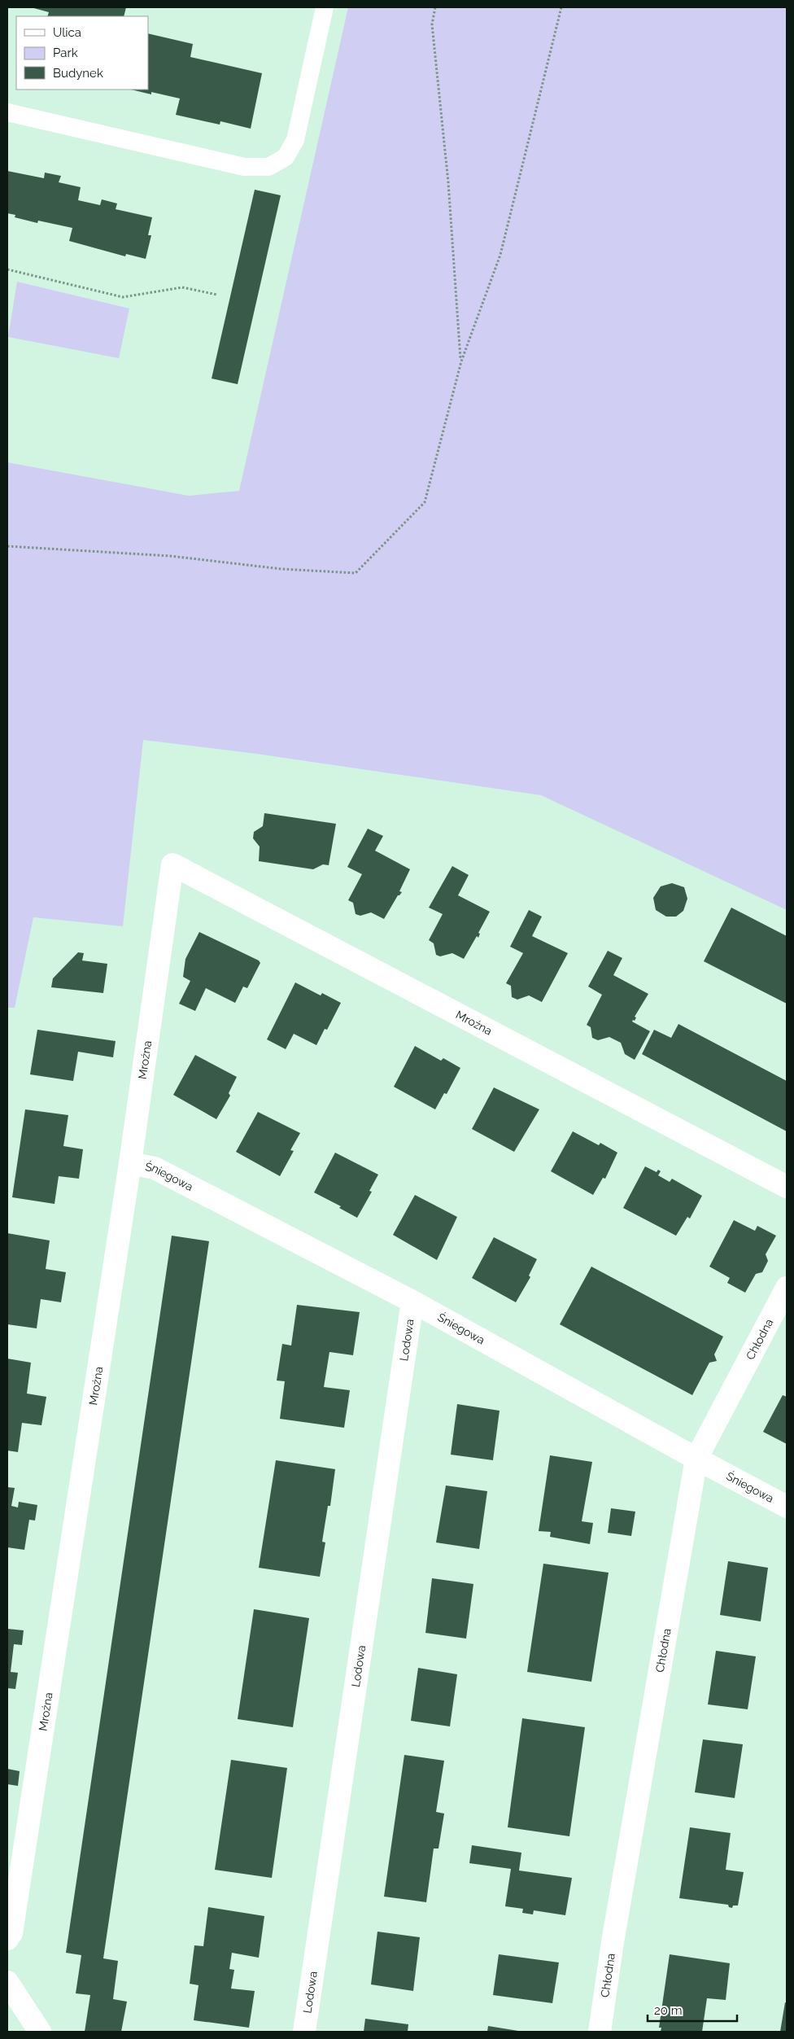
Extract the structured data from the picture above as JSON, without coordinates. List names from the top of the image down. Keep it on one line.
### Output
{"streets":{"street":["Mroźna","Śniegowa","Chłodna","Lodowa"]},"crossings":[["Mroźna","Śniegowa"],["Śniegowa","Chłodna"],["Śniegowa","Lodowa"]],"legend":["Ulica","Park","Budynek"],"scale_bar":"20 m"}
